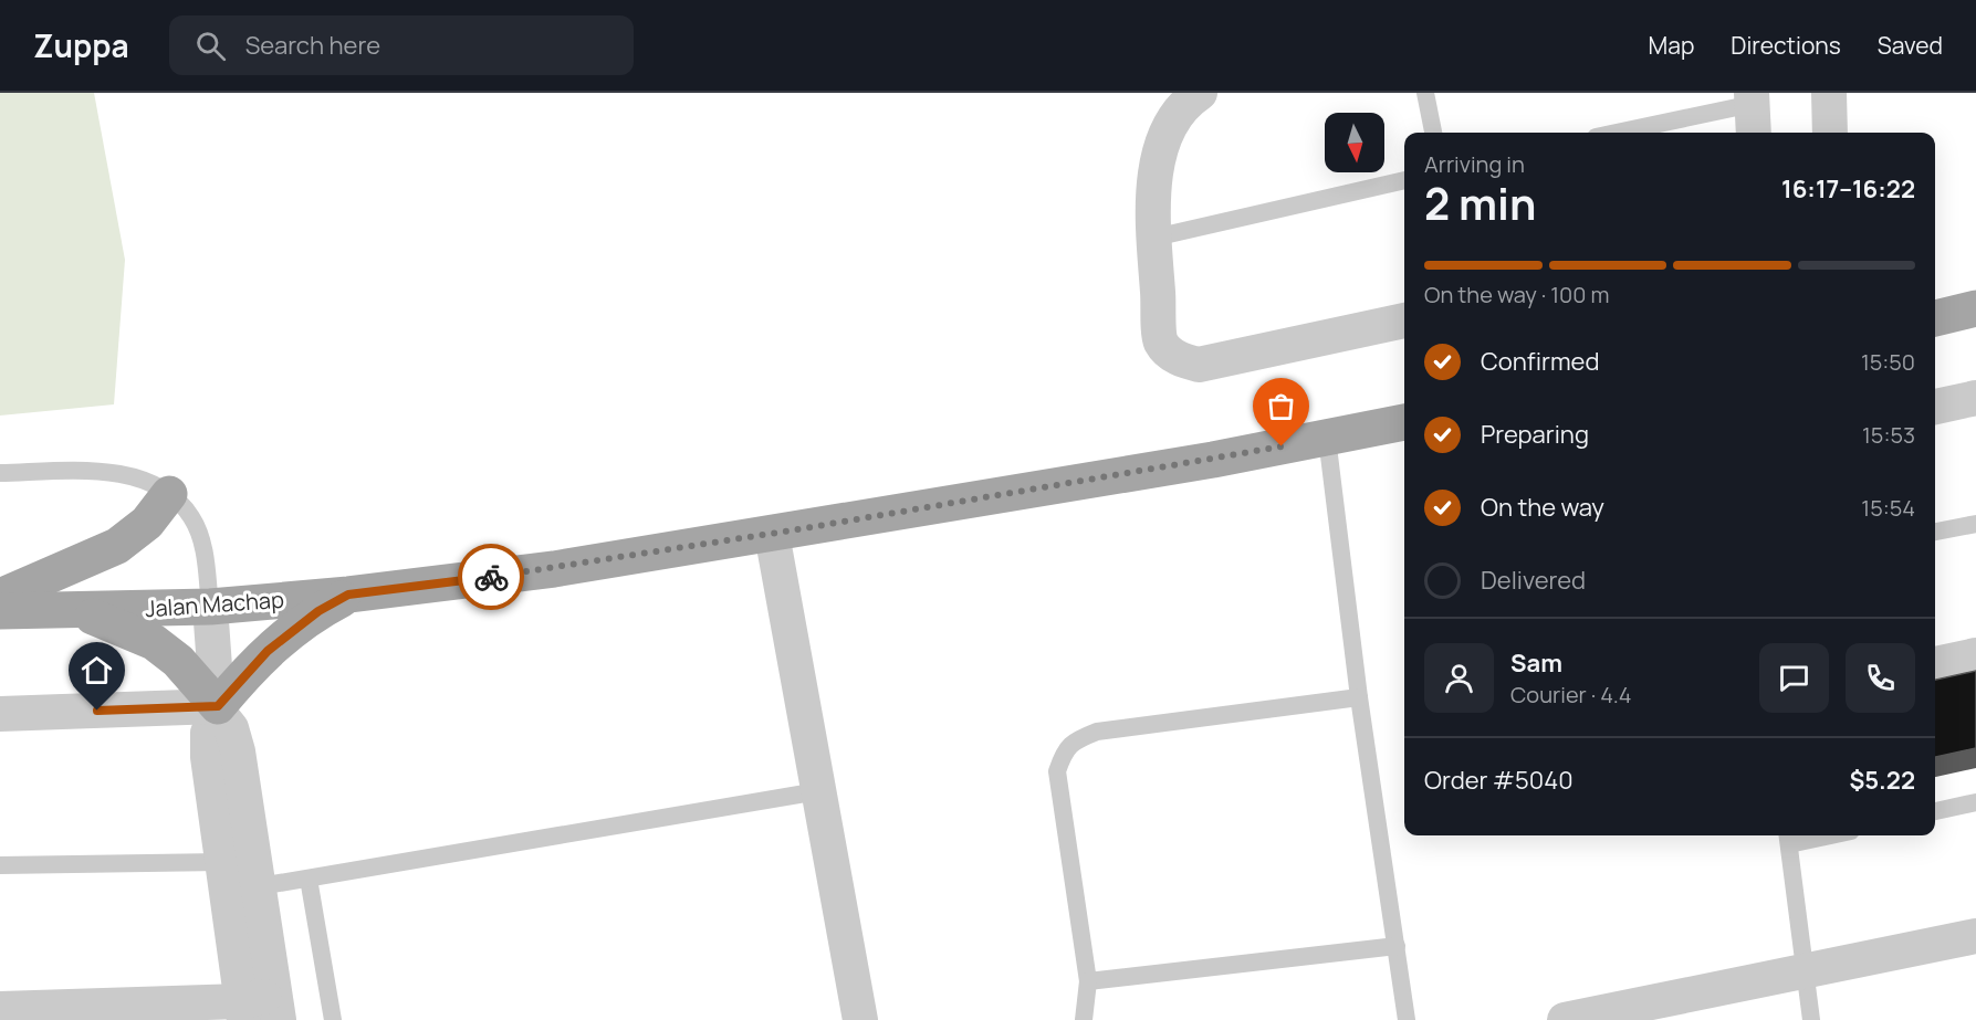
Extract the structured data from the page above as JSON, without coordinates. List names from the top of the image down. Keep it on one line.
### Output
{"streets":{"main road":["Jalan Machap"]},"north":"bottom","page":{"header":"Zuppa","search":"Search here","nav":["Map","Directions","Saved"],"heading":["2 min","Arriving in","16:17–16:22"],"panel":["Sam","Courier · 4.4","Order #5040","$5.22"],"bar":"On the way · 100 m","list":[["Confirmed","15:50"],["Preparing","15:53"],["On the way","15:54"],"Delivered"]}}
